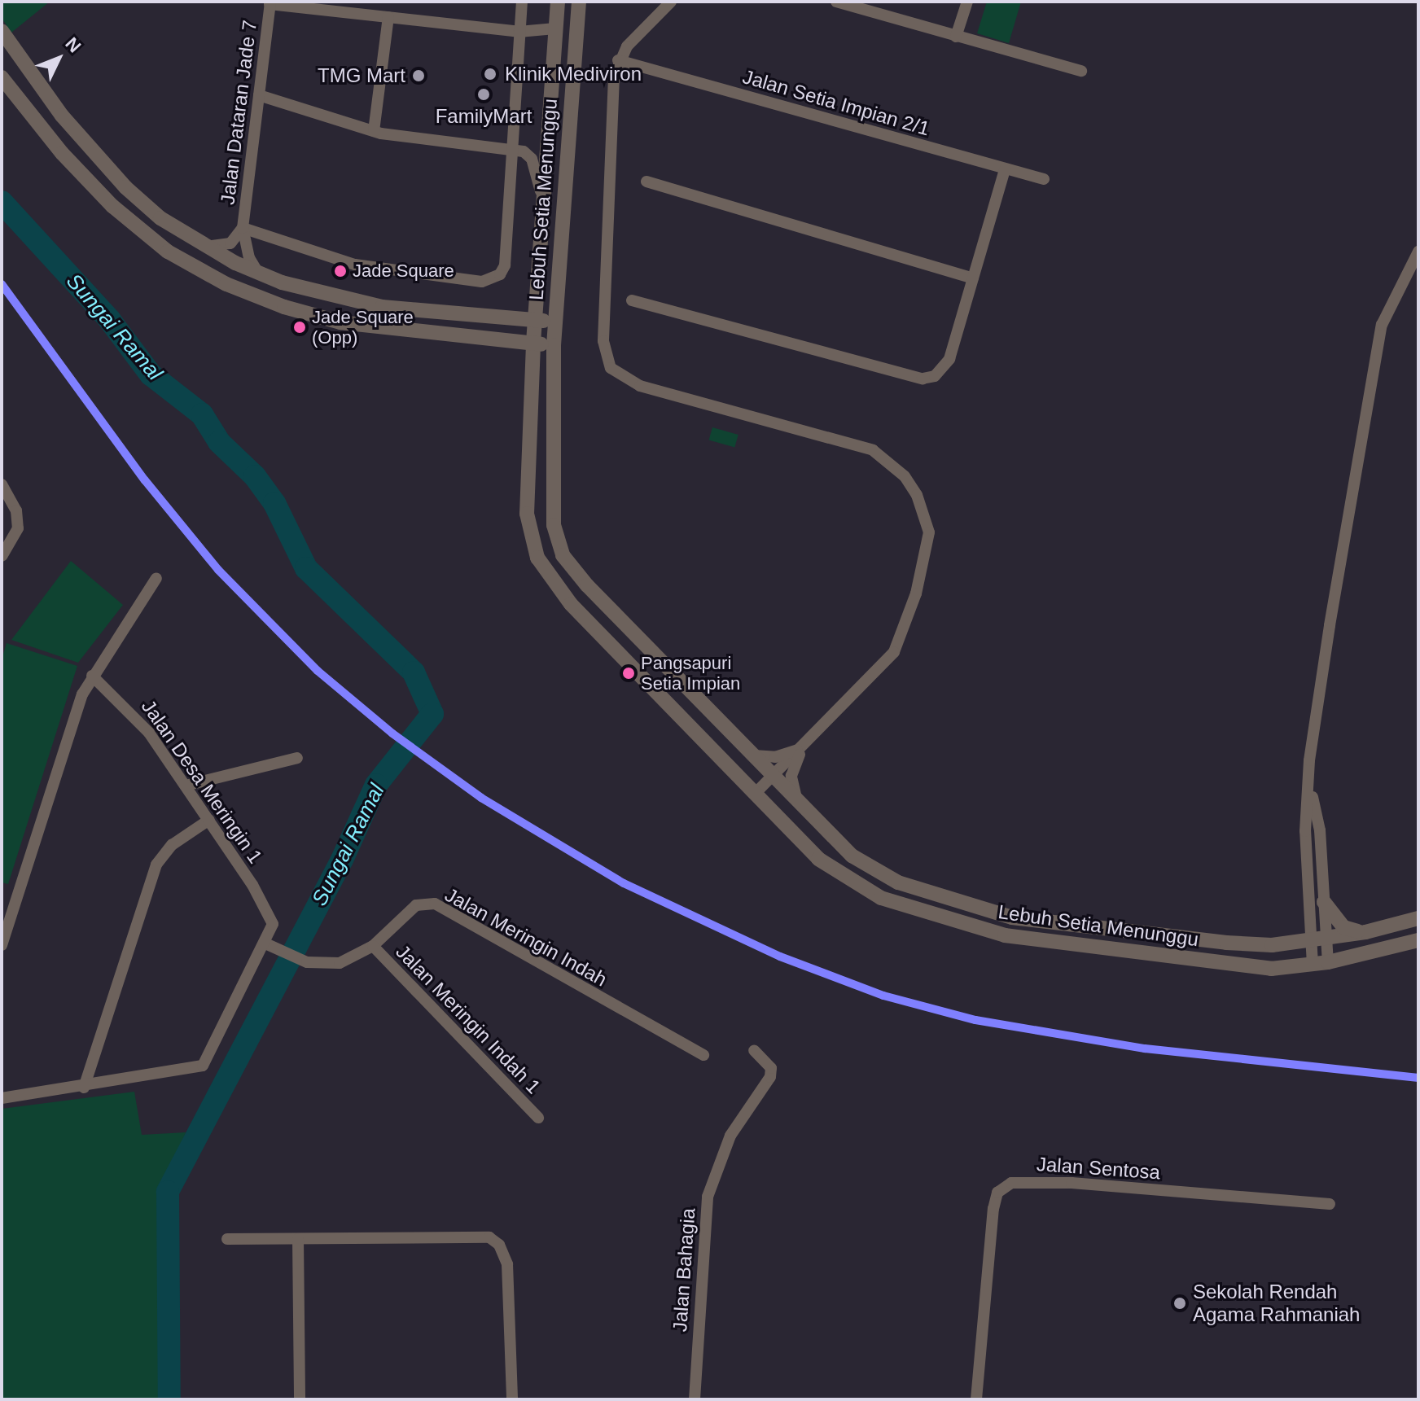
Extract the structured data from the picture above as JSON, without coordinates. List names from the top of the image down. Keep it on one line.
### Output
{"streets":{"street":["Jalan Setia Impian 2/1","Jalan Dataran Jade 7","Lebuh Setia Menunggu","Jalan Desa Meringin 1","Jalan Meringin Indah","Jalan Meringin Indah 1","Jalan Sentosa","Jalan Bahagia"]},"crossings":[["Jalan Desa Meringin 1","Jalan Meringin Indah"],["Jalan Meringin Indah","Jalan Meringin Indah 1"]],"water":["Sungai Ramal"],"places":["Klinik Mediviron","TMG Mart","FamilyMart","Jade Square","Jade Square (Opp)","Pangsapuri Setia Impian","Sekolah Rendah Agama Rahmaniah"],"lines":["rail line 1"],"north":"top right"}
